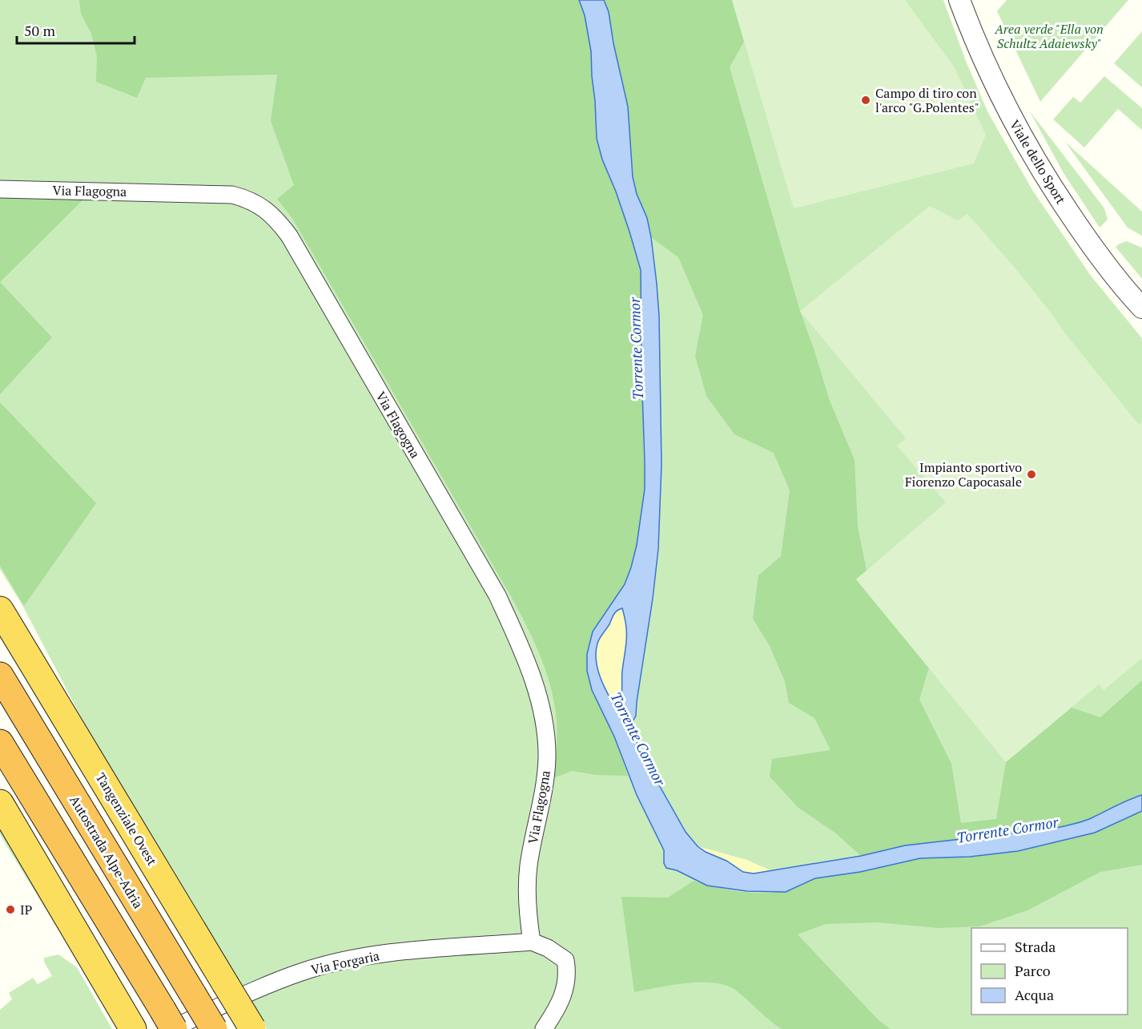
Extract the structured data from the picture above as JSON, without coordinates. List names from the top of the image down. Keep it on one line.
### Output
{"streets":{"highway":["Tangenziale Ovest","Autostrada Alpe-Adria"],"street":["Viale dello Sport","Via Flagogna","Via Forgaria"]},"crossings":[["Via Flagogna","Via Forgaria"]],"water":["Torrente Cormor"],"parks":["Area verde \"Ella von Schultz Adaiewsky\""],"places":["Campo di tiro con l'arco \"G.Polentes\"","Impianto sportivo Fiorenzo Capocasale","IP"],"legend":["Strada","Parco","Acqua"],"scale_bar":"50 m"}
